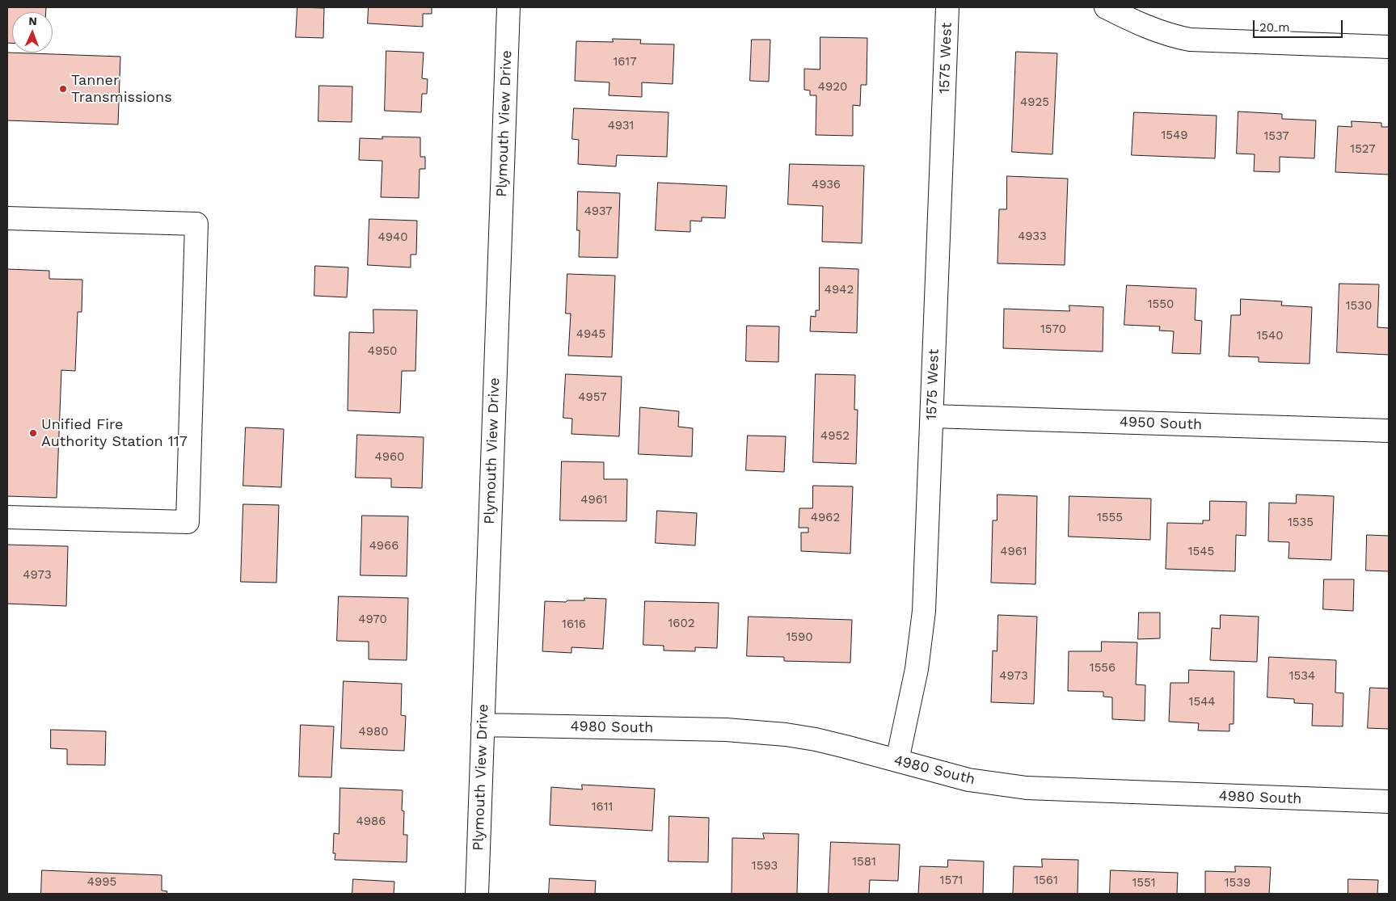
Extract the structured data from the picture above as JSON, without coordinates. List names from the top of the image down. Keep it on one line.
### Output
{"streets":{"street":["1575 West","Plymouth View Drive","4950 South","4980 South"]},"crossings":[["1575 West","4950 South"],["1575 West","4980 South"],["Plymouth View Drive","4980 South"]],"places":["Tanner Transmissions","Unified Fire Authority Station 117"],"house_numbers":["1617","4920","4925","4931","1549","1537","1527","4936","4937","4933","4940","4942","1550","1530","1570","4945","1540","4950","4957","4952","4960","4961","4962","1555","1535","4966","4961","1545","4973","4970","1602","1616","1590","1556","4973","1534","1544","4980","1611","4986","1581","1593","1571","1561","4995","1551","1539"],"scale_bar":"20 m","north":"top"}
